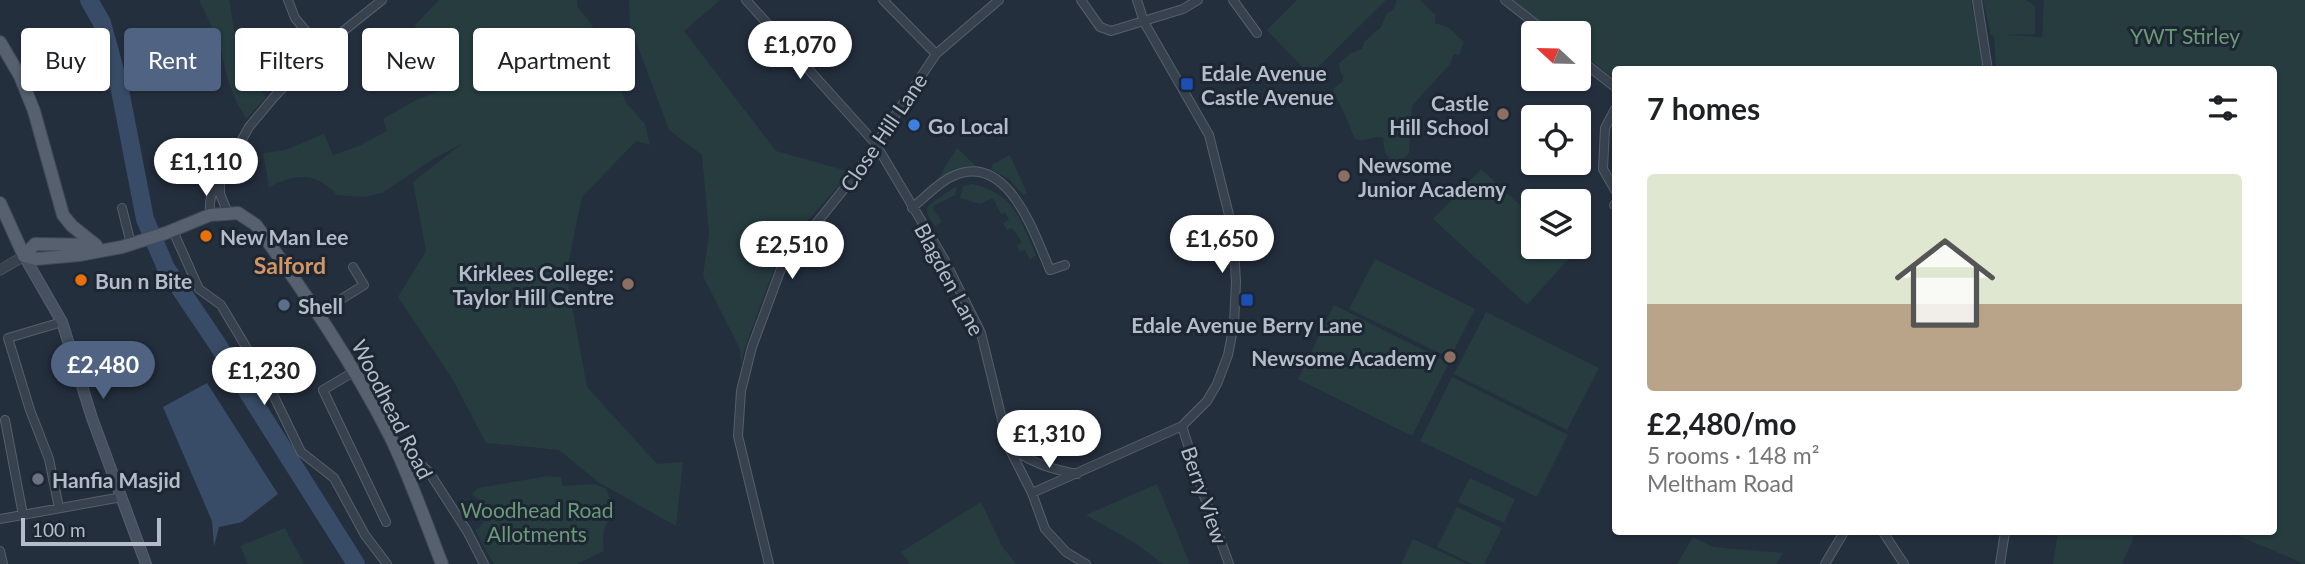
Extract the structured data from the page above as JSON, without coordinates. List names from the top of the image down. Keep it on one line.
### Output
{"streets":{"main road":["Woodhead Road"],"street":["Close Hill Lane","Blagden Lane","Berry View"]},"crossings":[["Close Hill Lane","Blagden Lane"]],"districts":["Salford"],"parks":["YWT Stirley","Woodhead Road Allotments"],"places":{"transit":["Edale Avenue Castle Avenue","Edale Avenue Berry Lane"],"other":["Castle Hill School","Go Local","Newsome Junior Academy","New Man Lee","Bun n Bite","Kirklees College: Taylor Hill Centre","Shell","Newsome Academy","Hanfia Masjid"]},"scale_bar":"100 m","north":"left","page":{"price":["£1,070","£1,110","£1,650","£2,510","£2,480","£1,230","£1,310"],"chip":["Buy","Rent","Filters","New","Apartment"],"heading":"7 homes","list":[{"name":"£2,480/mo","note":"5 rooms · 148 m² · Meltham Road"}],"scale":"100 m"}}
